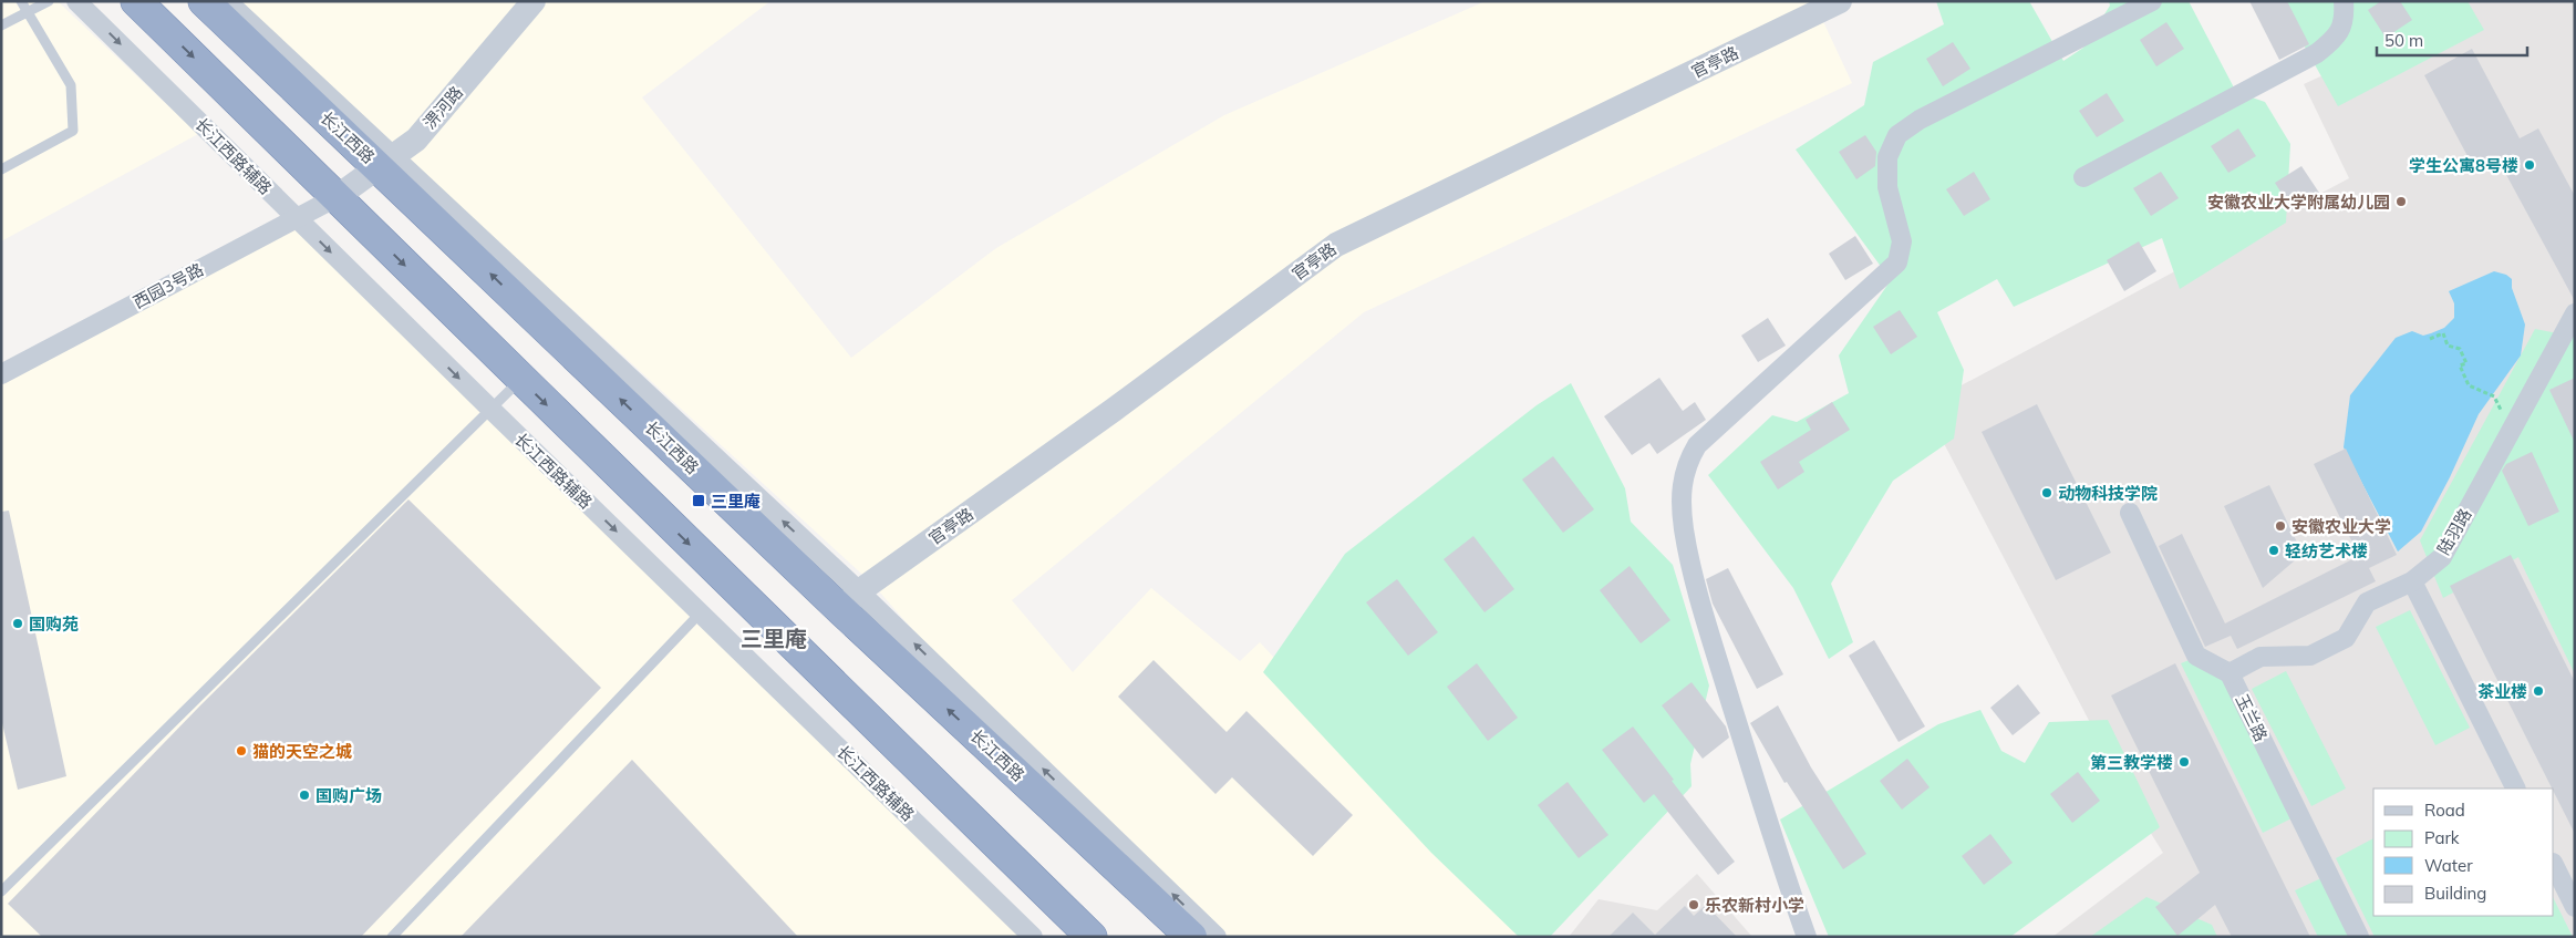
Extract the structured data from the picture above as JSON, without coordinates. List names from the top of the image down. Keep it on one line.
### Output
{"streets":{"highway":["长江西路"],"street":["官亭路","淠河路","长江西路辅路","西园3号路","陆羽路","玉兰路"]},"crossings":[["官亭路","长江西路"],["淠河路","长江西路"],["淠河路","西园3号路"],["长江西路辅路","西园3号路"],["陆羽路","玉兰路"]],"one_way":["长江西路辅路"],"districts":["三里庵"],"places":{"other":["学生公寓8号楼","安徽农业大学附属幼儿园","动物科技学院","安徽农业大学","轻纺艺术楼","国购苑","茶业楼","猫的天空之城","第三教学楼","国购广场","乐农新村小学"],"transit":["三里庵"]},"legend":["Road","Park","Water","Building"],"scale_bar":"50 m"}
